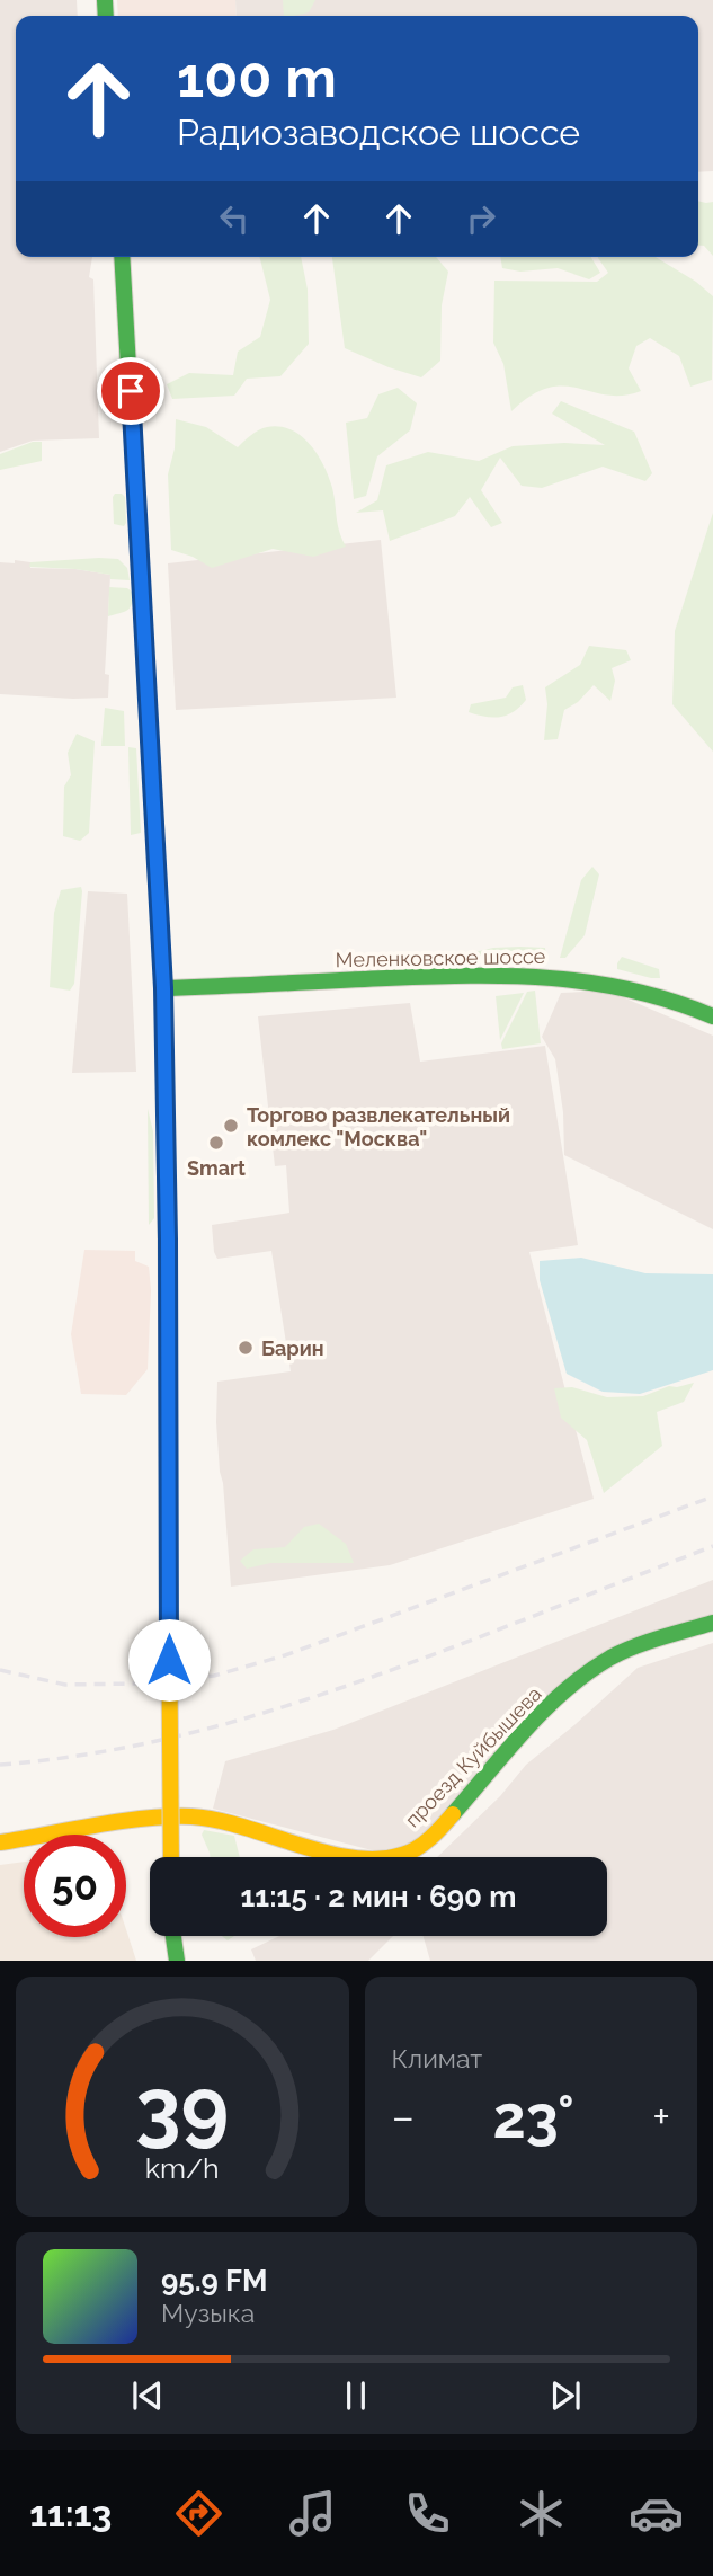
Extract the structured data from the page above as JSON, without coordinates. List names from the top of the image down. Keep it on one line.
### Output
{"streets":{"street":["Меленковское шоссе","проезд Куйбышева"]},"places":["Торгово развлекательный комлекс \"Москва\"","Smart","Барин"],"page":{"turn":["100 m","Радиозаводское шоссе"],"limit":"50","trip":"11:15 · 2 мин · 690 m","tile":"Климат","heat":["−","23°","+"],"song":["95.9 FM","Музыка"],"tabs":"11:13","gauge":["39","km/h"]}}
